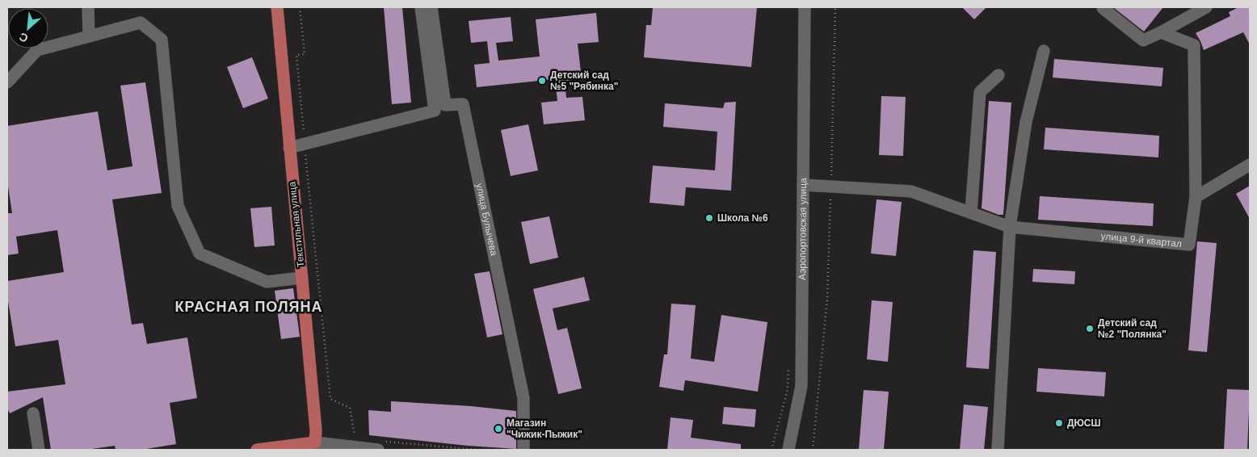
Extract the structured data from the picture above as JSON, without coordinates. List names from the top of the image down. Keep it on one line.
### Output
{"streets":{"main road":["Текстильная улица"],"street":["улица Булычева","Аэропортовская улица","улица 9-й квартал"]},"districts":["КРАСНАЯ ПОЛЯНА"],"places":["Детский сад №5 \"Рябинка\"","Школа №6","Детский сад №2 \"Полянка\"","ДЮСШ","Магазин \"Чижик-Пыжик\""],"north":"bottom left"}
